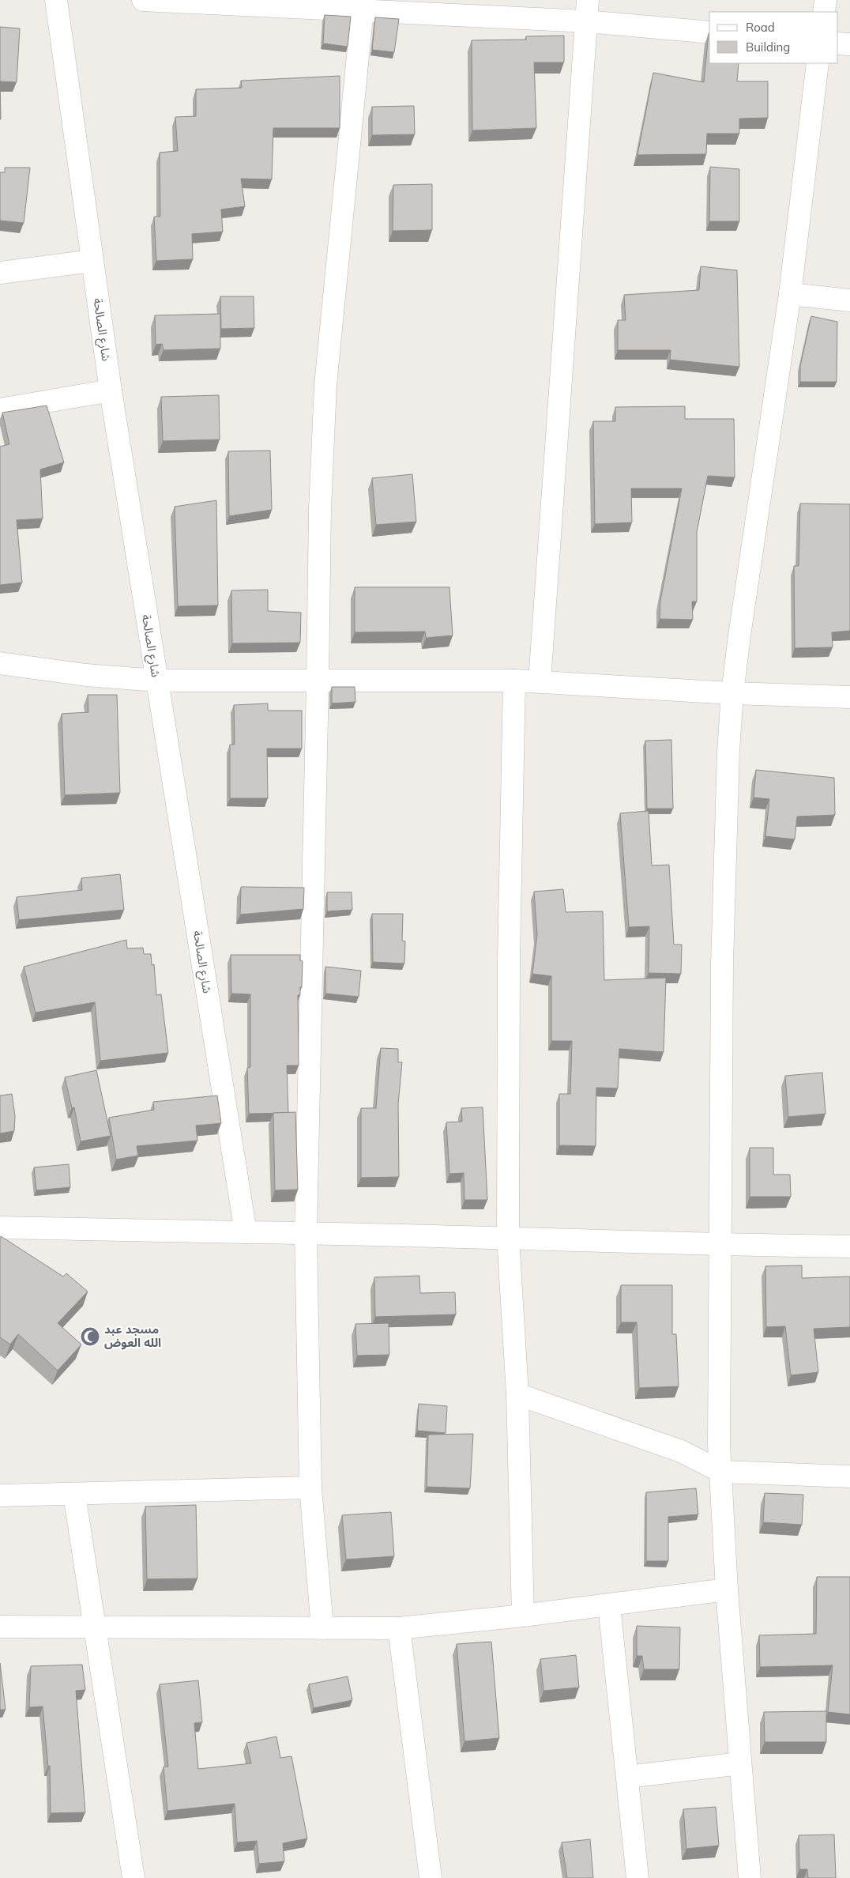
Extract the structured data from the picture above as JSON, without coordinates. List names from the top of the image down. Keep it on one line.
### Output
{"streets":{"street":["شارع الصالحة"]},"places":{"mosque":["مسجد عبد الله العوض"]},"legend":["Road","Building"]}
